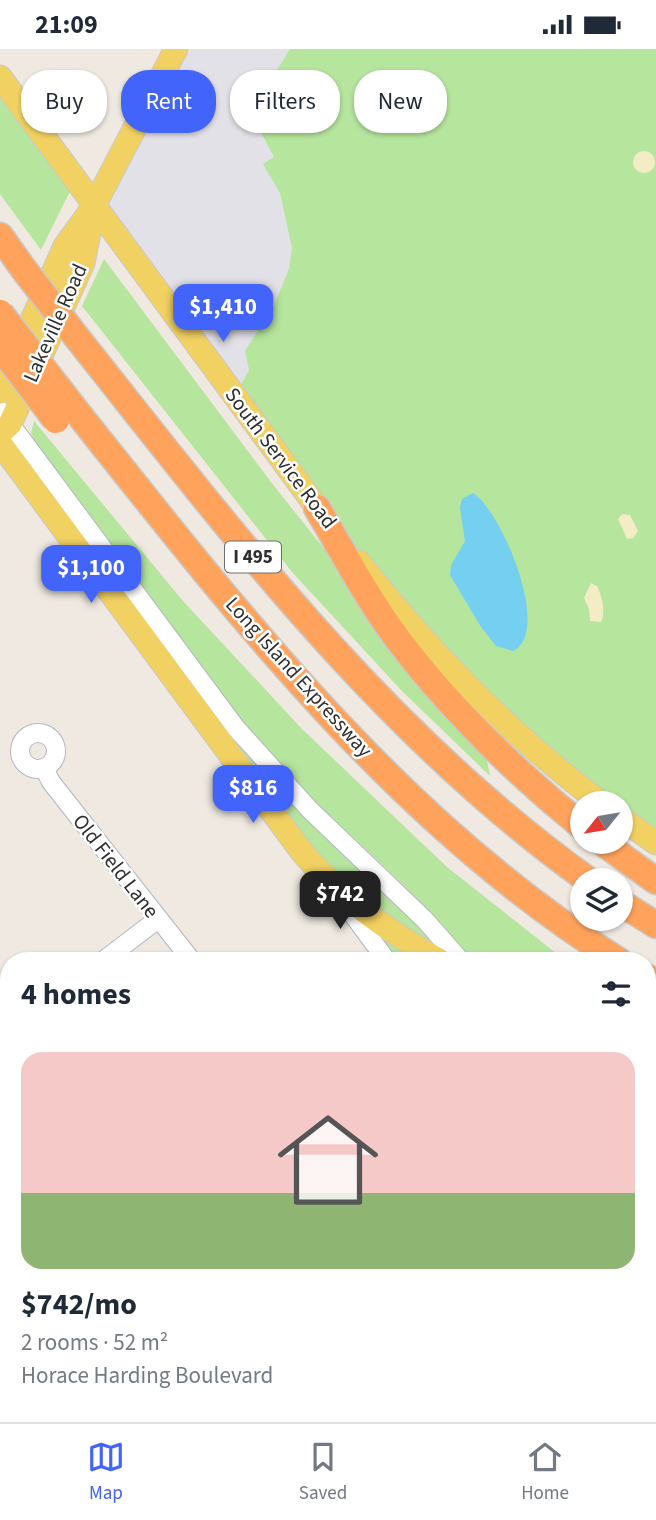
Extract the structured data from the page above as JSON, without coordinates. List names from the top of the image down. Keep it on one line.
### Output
{"streets":{"highway":["I 495","Long Island Expressway"],"main road":["Lakeville Road","South Service Road"],"street":["Old Field Lane"]},"crossings":[["Lakeville Road","South Service Road"]],"north":"bottom left","page":{"status":"21:09","chip":["Buy","Rent","Filters","New"],"price":["$1,410","$1,100","$816","$742"],"heading":"4 homes","list":[{"name":"$742/mo","note":"2 rooms · 52 m² · Horace Harding Boulevard"}],"tabs":["Map","Saved","Home"]}}
